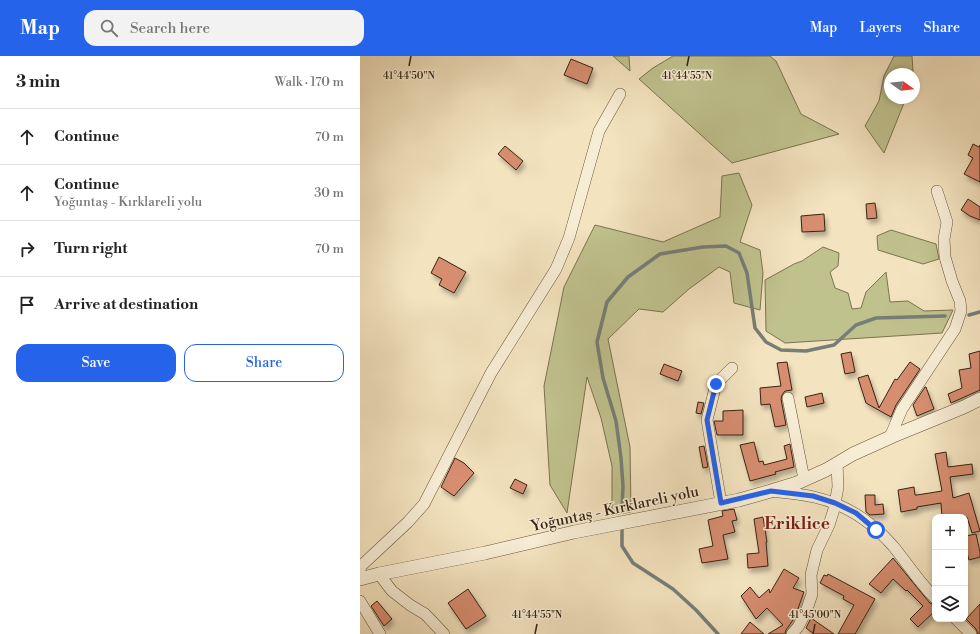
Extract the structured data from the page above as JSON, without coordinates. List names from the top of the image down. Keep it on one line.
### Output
{"streets":{"street":["Yoğuntaş - Kırklareli yolu"]},"districts":["Eriklice"],"north":"right","page":{"header":"Map","search":"Search here","nav":["Map","Layers","Share"],"heading":["3 min","Walk · 170 m"],"list":[["Continue","70 m"],["Continue","Yoğuntaş - Kırklareli yolu","30 m"],["Turn right","70 m"],"Arrive at destination"],"buttons":["Save","Share"],"map_buttons":["+","−"]},"coordinates":["41°44'50\"N","41°44'55\"N","41°45'00\"N"]}
